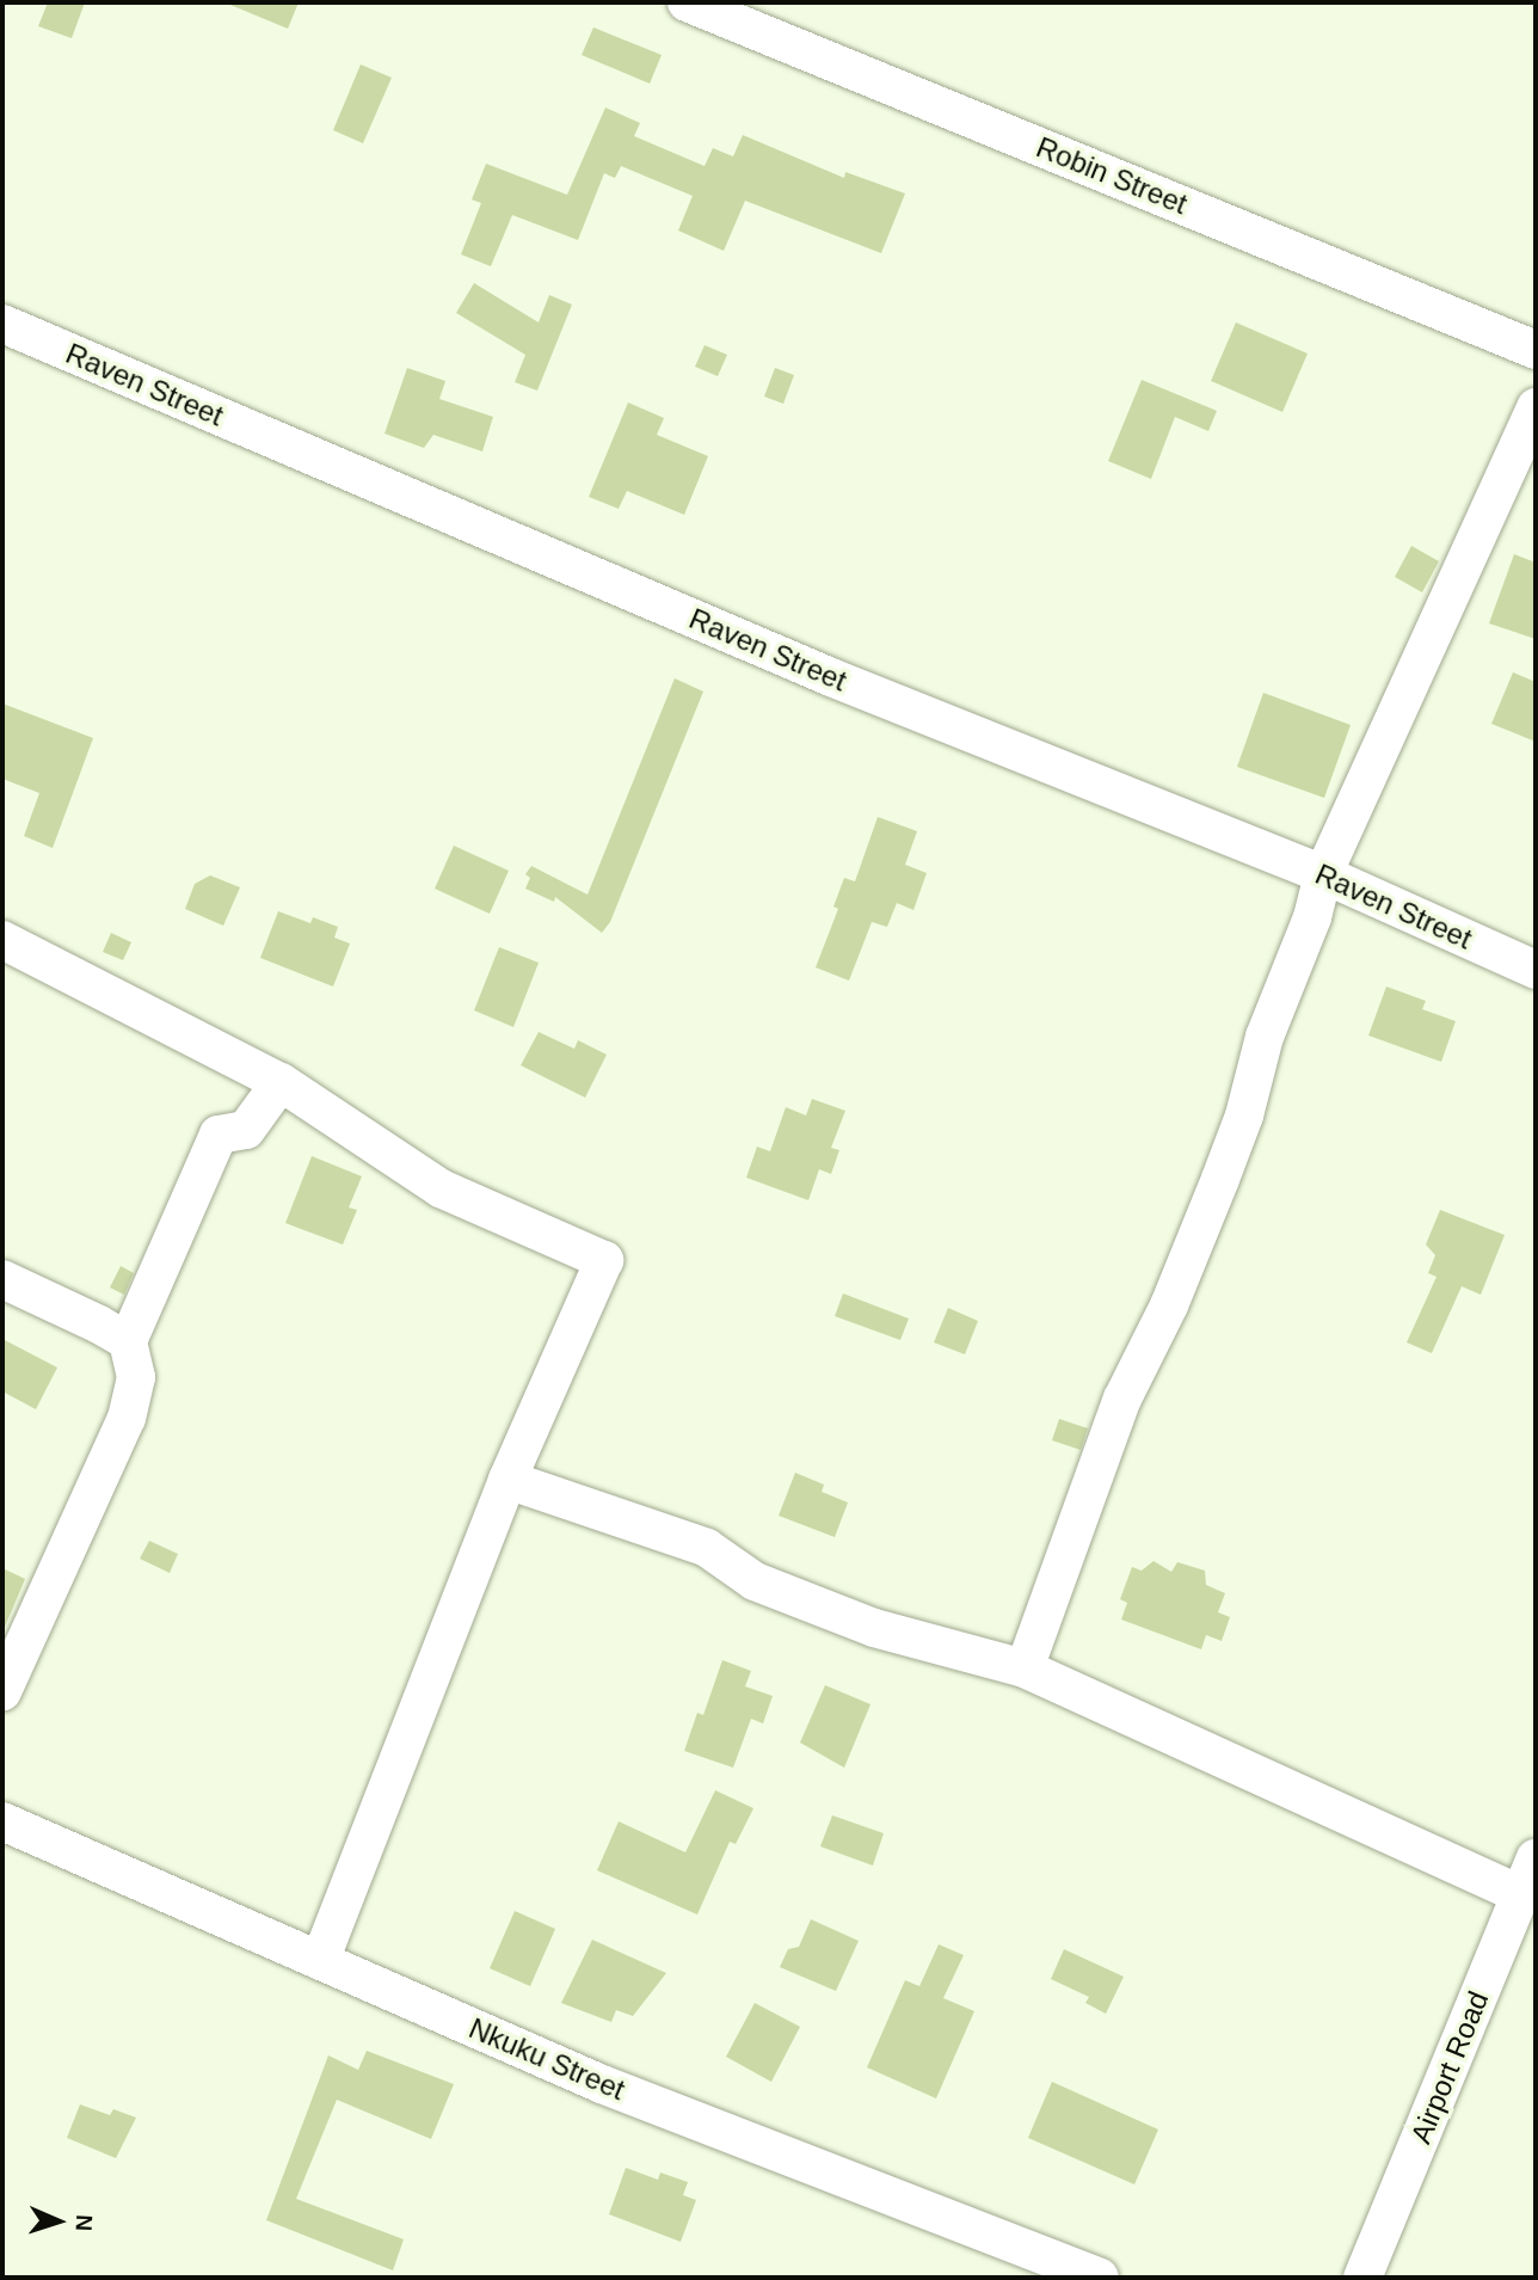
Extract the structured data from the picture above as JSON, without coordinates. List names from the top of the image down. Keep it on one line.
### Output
{"streets":{"street":["Robin Street","Raven Street","Nkuku Street","Airport Road"]},"north":"right"}
